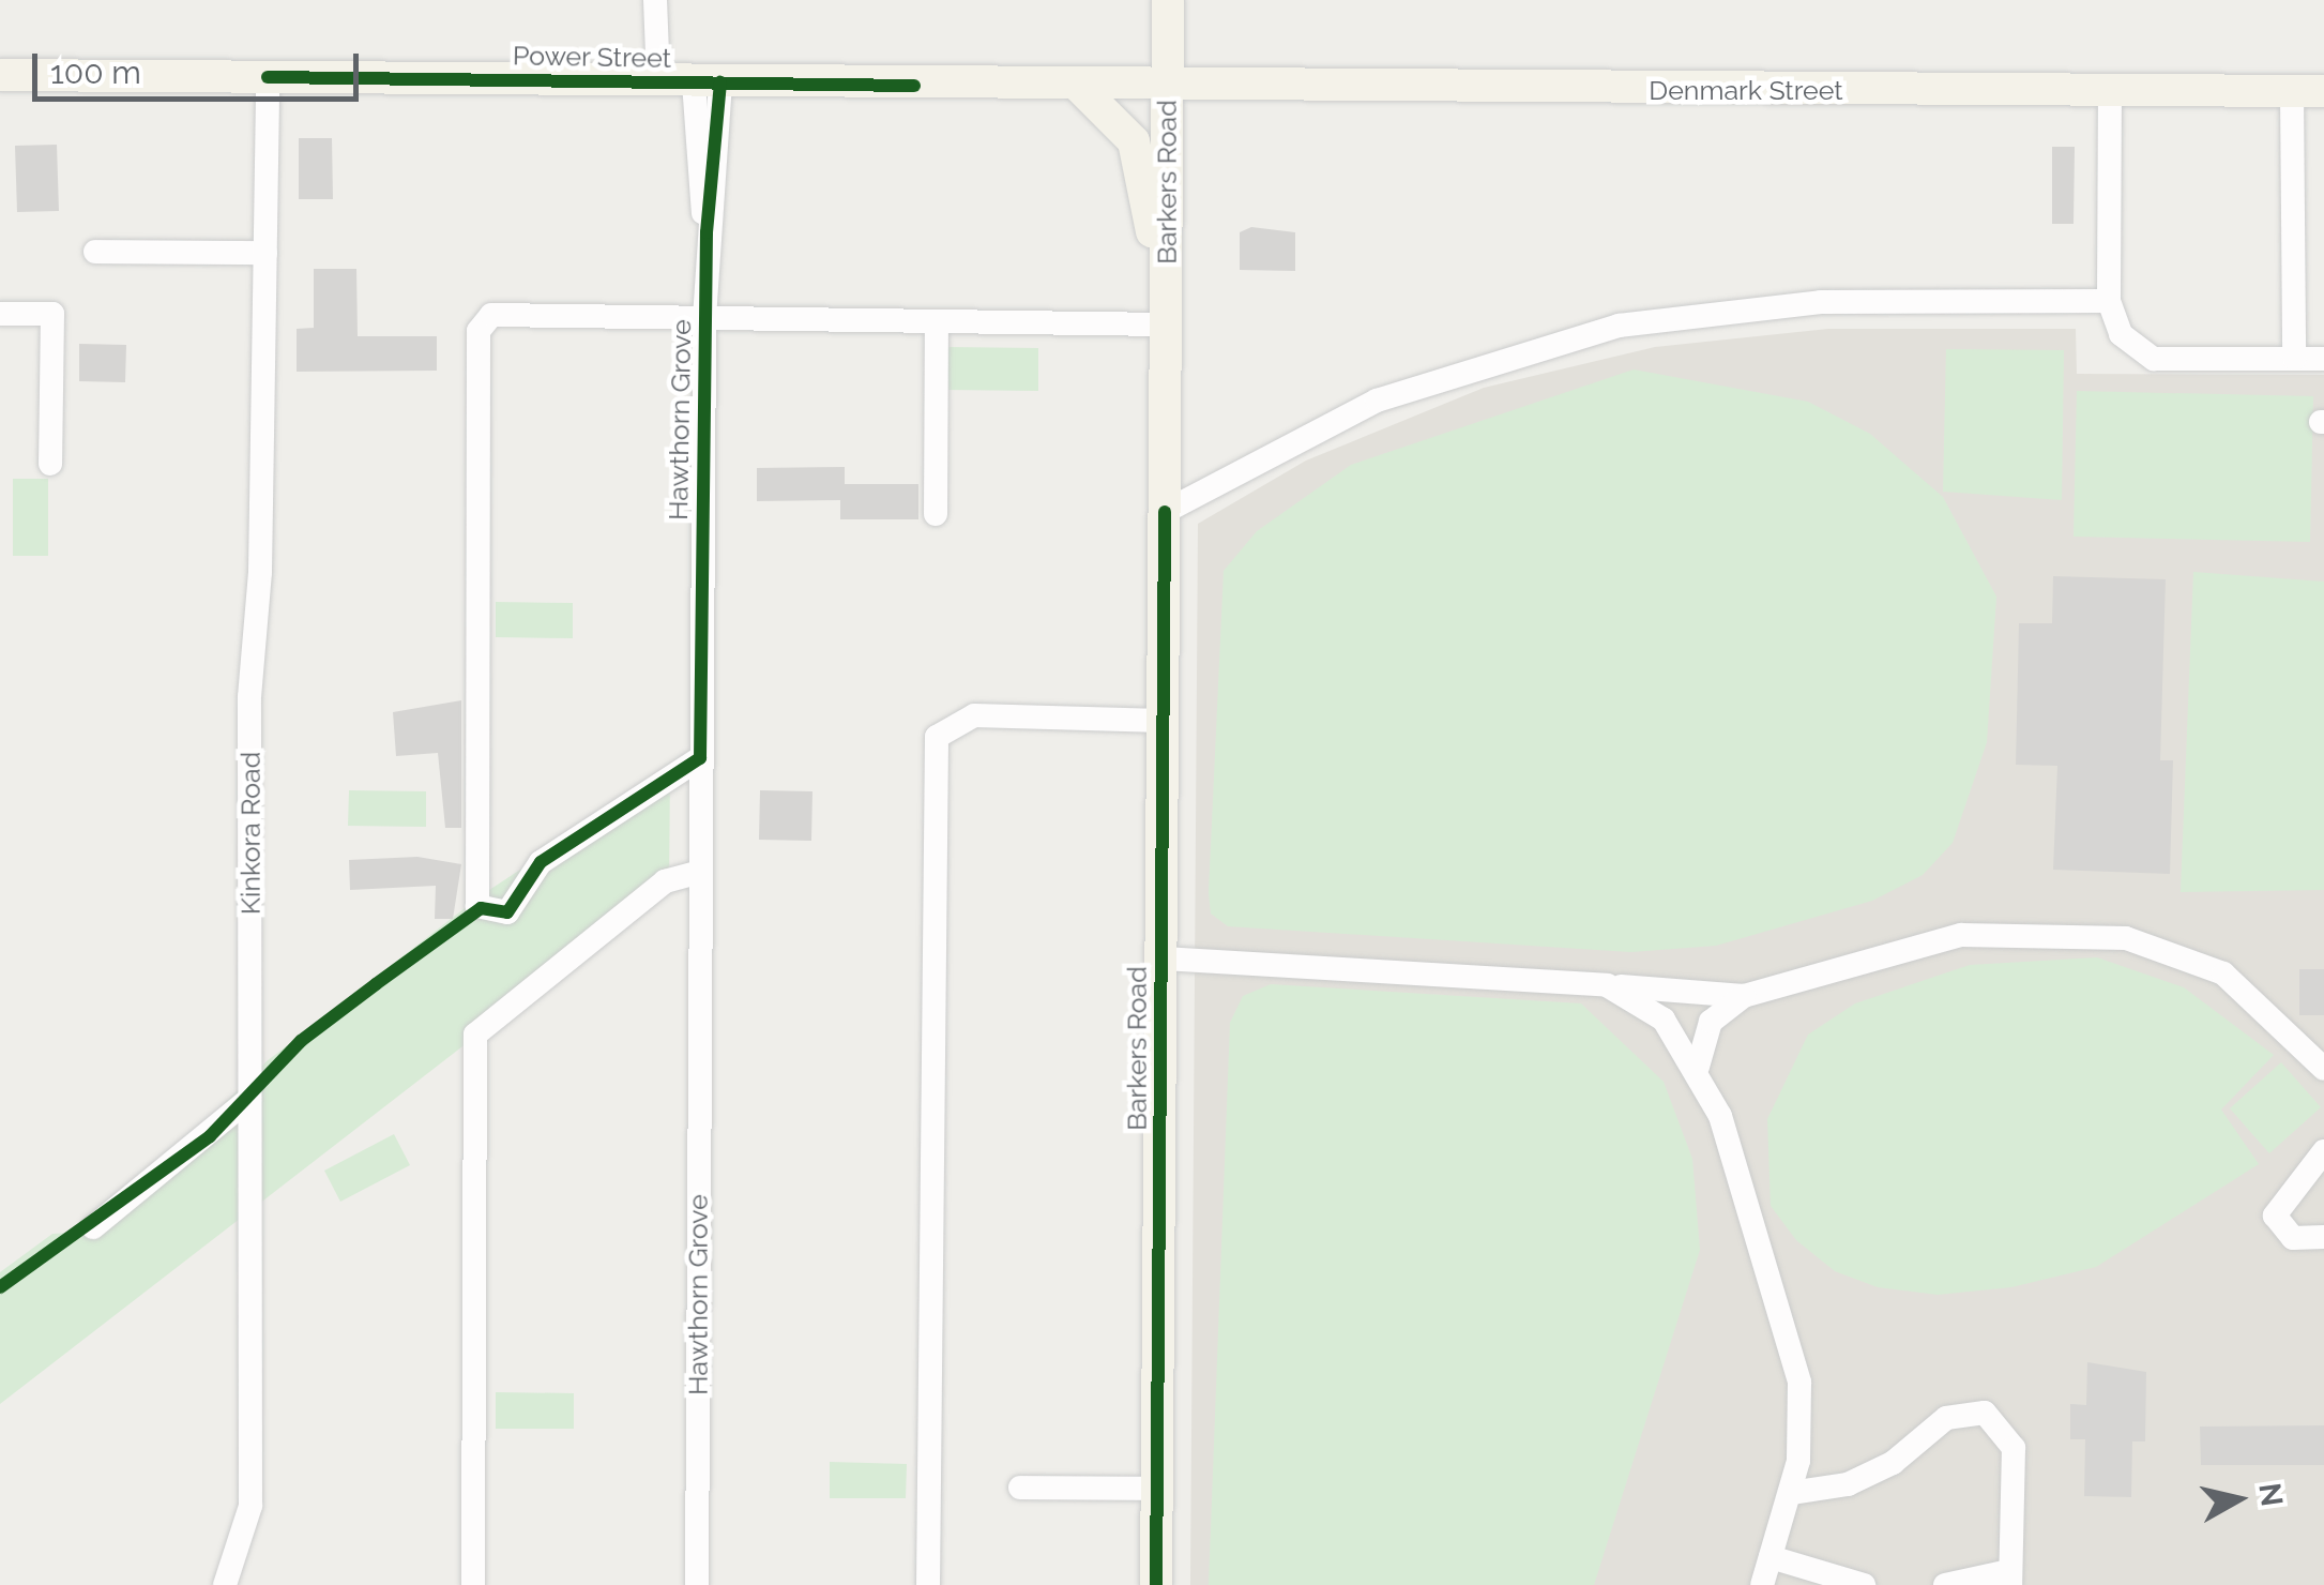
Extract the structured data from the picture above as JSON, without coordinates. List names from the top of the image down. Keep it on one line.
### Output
{"streets":{"main road":["Power Street","Denmark Street","Barkers Road"],"street":["Hawthorn Grove","Kinkora Road"]},"crossings":[["Power Street","Denmark Street"],["Power Street","Barkers Road"],["Power Street","Hawthorn Grove"],["Power Street","Kinkora Road"],["Denmark Street","Barkers Road"]],"scale_bar":"100 m","north":"right"}
